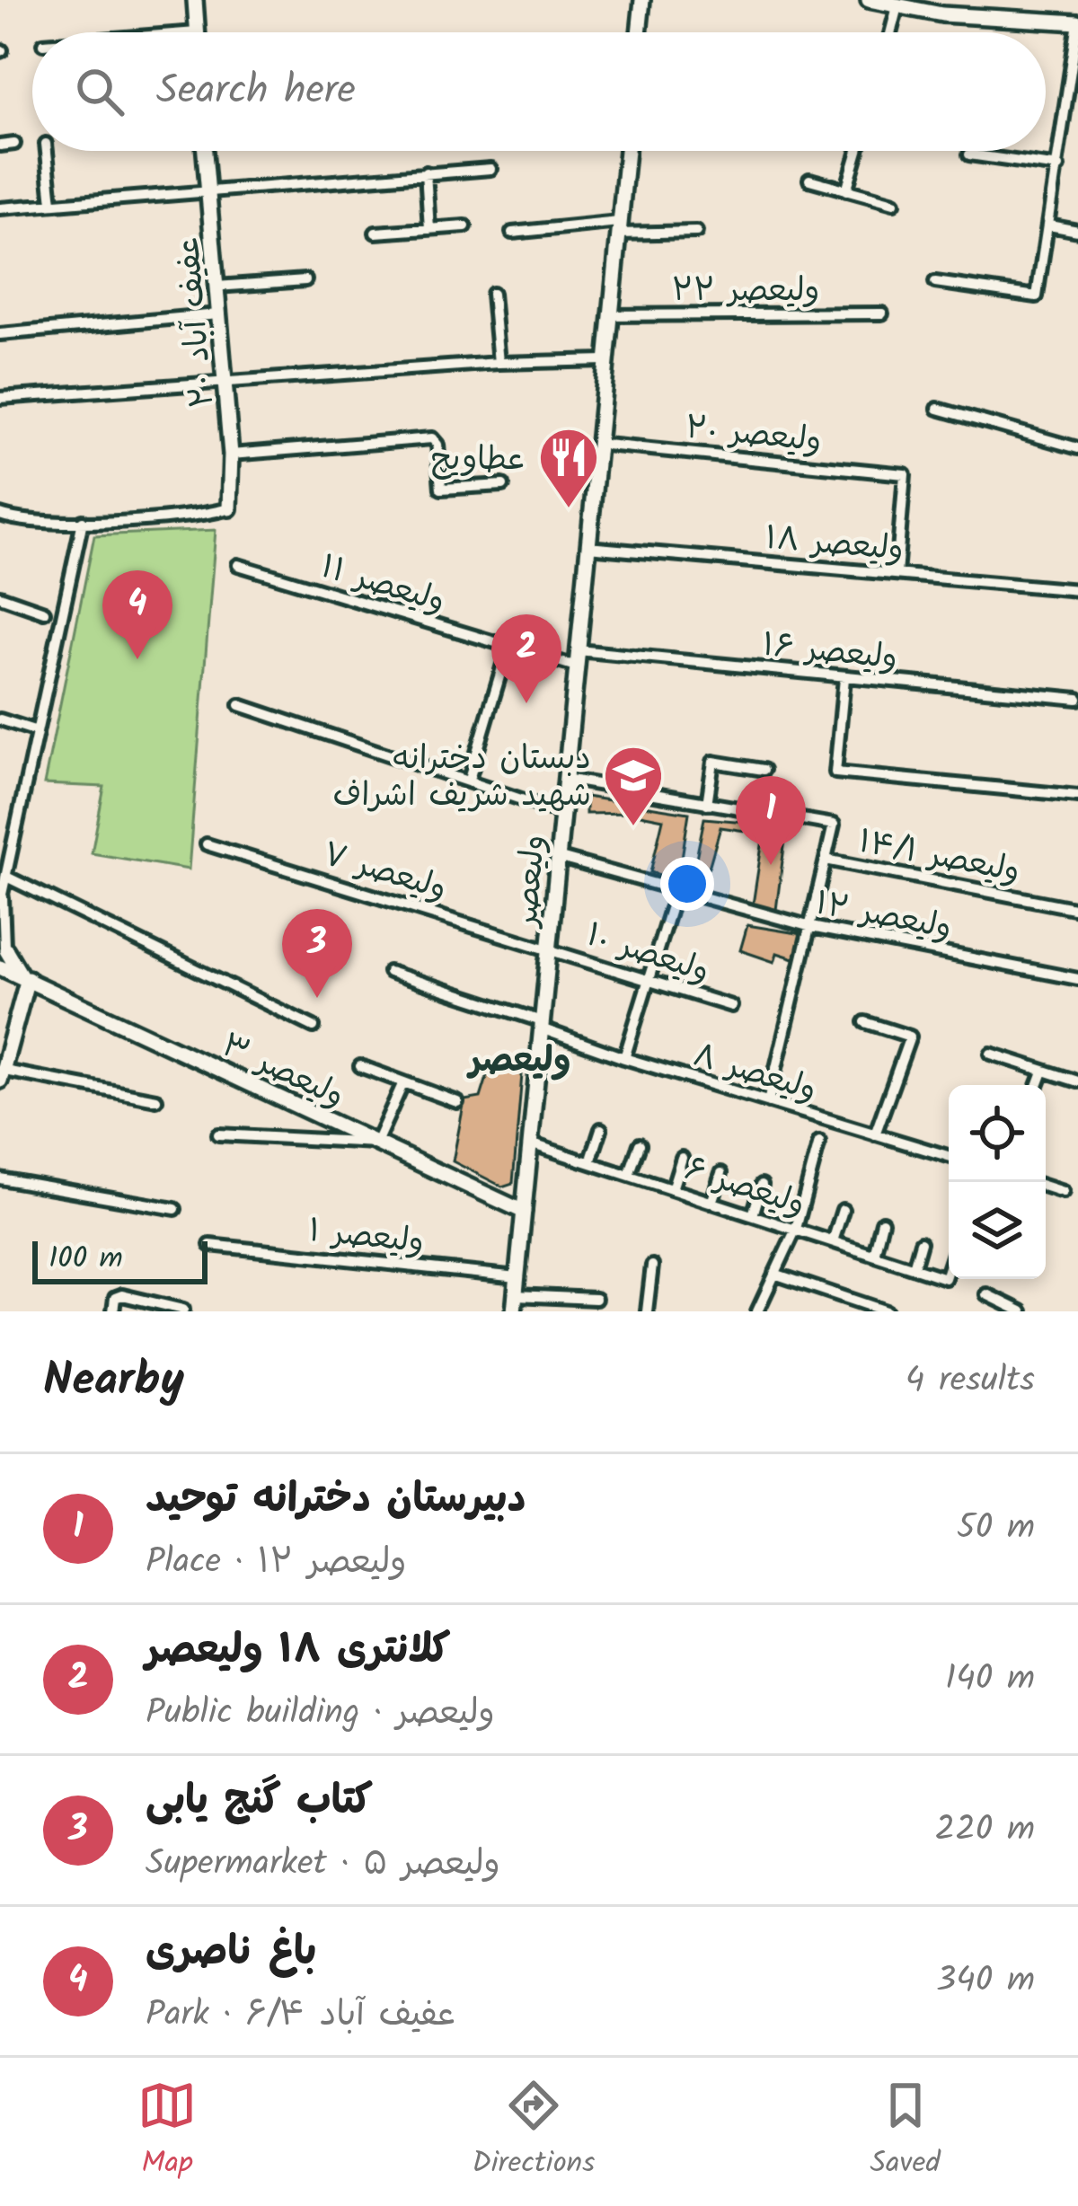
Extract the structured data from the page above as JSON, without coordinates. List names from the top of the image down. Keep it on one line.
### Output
{"streets":{"main road":["عفیف آباد ۲۰","ولیعصر","۳ ولیعصر"],"street":["۲۲ ولیعصر","۲۰ ولیعصر","۱۸ ولیعصر","۱۱ ولیعصر","۱۶ ولیعصر","۱۴/۱ ولیعصر","۷ ولیعصر","۱۲ ولیعصر","۱۰ ولیعصر","۸ ولیعصر","۶ ولیعصر","۱ ولیعصر"]},"crossings":[["۲۲ ولیعصر","ولیعصر"],["۲۰ ولیعصر","۱۸ ولیعصر"],["۲۰ ولیعصر","ولیعصر"],["۱۸ ولیعصر","ولیعصر"],["۱۱ ولیعصر","۱۶ ولیعصر"],["۱۱ ولیعصر","ولیعصر"],["۱۶ ولیعصر","ولیعصر"],["۷ ولیعصر","ولیعصر"],["۷ ولیعصر","۱۰ ولیعصر"],["ولیعصر","۱۲ ولیعصر"],["ولیعصر","۱۰ ولیعصر"],["ولیعصر","۳ ولیعصر"],["ولیعصر","۸ ولیعصر"],["ولیعصر","۶ ولیعصر"],["ولیعصر","۱ ولیعصر"]],"districts":["ولیعصر"],"places":{"restaurant":["عطاویچ"],"school or university":["دبستان دخترانه شهید شریف اشراف"]},"scale_bar":"100 m","page":{"search":"Search here","pins":["4","2","1","3"],"scale":"100 m","heading":["Nearby","4 results"],"list":[{"mark":"1","name":"دبیرستان دخترانه توحید","note":"Place · ۱۲ ولیعصر","value":"50 m"},{"mark":"2","name":"کلانتری ۱۸ ولیعصر","note":"Public building · ولیعصر","value":"140 m"},{"mark":"3","name":"کتاب گنج یابی","note":"Supermarket · ۵ ولیعصر","value":"220 m"},{"mark":"4","name":"باغ ناصری","note":"Park · عفیف آباد ۶/۴","value":"340 m"}],"nav":["Map","Directions","Saved"]}}
